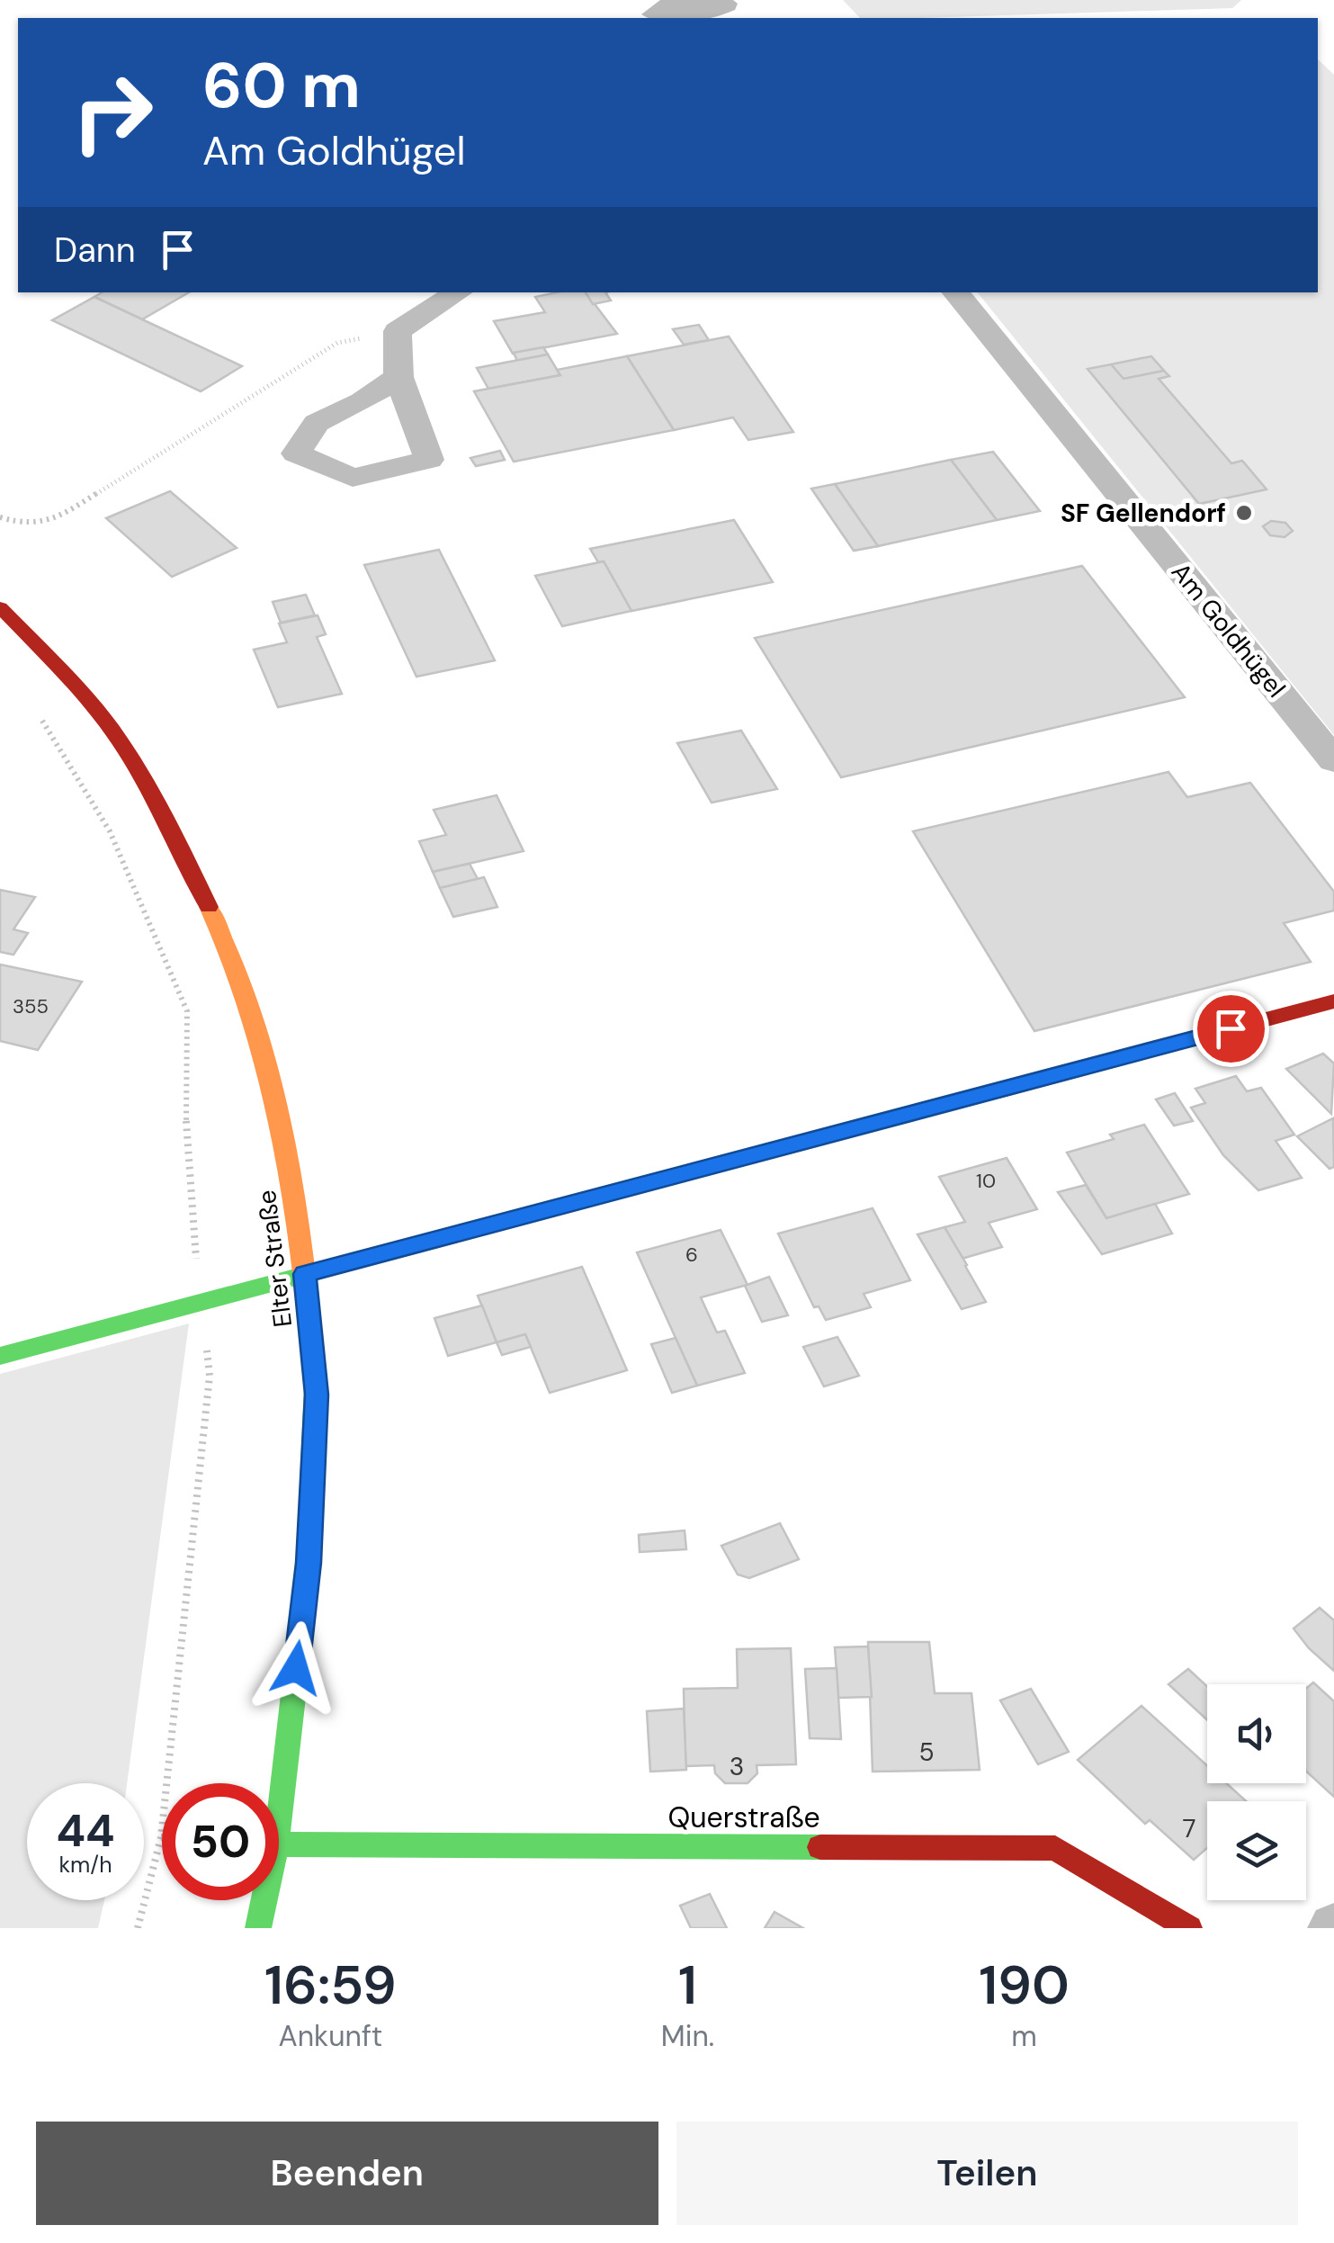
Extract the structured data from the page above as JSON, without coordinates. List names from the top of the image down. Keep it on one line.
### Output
{"streets":{"street":["Am Goldhügel","Elter Straße","Querstraße"]},"places":["SF Gellendorf"],"house_numbers":["355","10","6","5","3","7"],"page":{"turn":["60 m","Am Goldhügel"],"then":"Dann","speed":"44 km/h","limit":"50","eta":["16:59","Ankunft","1","Min.","190","m"],"buttons":["Beenden","Teilen"]}}
